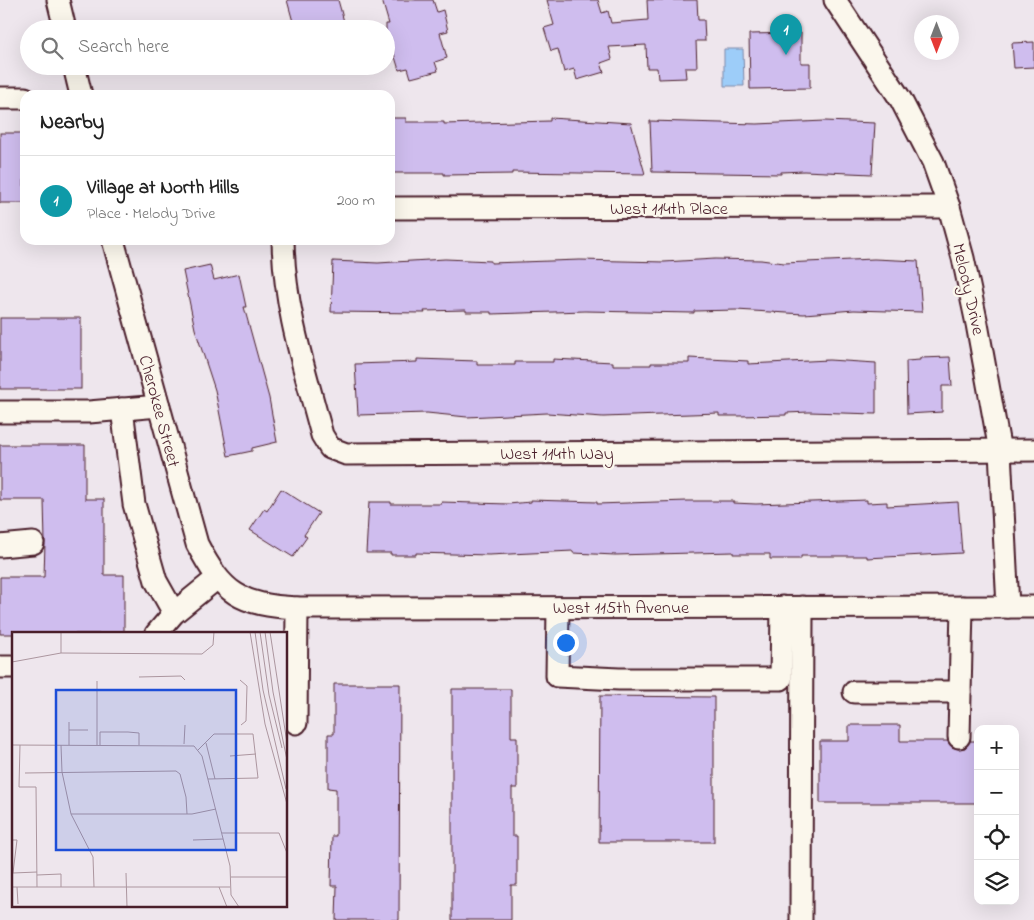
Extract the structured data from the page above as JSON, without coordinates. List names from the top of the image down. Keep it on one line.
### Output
{"streets":{"street":["West 114th Place","Melody Drive","Cherokee Street","West 114th Way","West 115th Avenue"]},"crossings":[["West 114th Place","Melody Drive"],["Melody Drive","West 114th Way"],["Melody Drive","West 115th Avenue"],["Cherokee Street","West 115th Avenue"]],"north":"bottom","page":{"pins":"1","search":"Search here","heading":"Nearby","list":[{"mark":"1","name":"Village at North Hills","note":"Place · Melody Drive","value":"200 m"}],"map_buttons":["+","−"]}}
